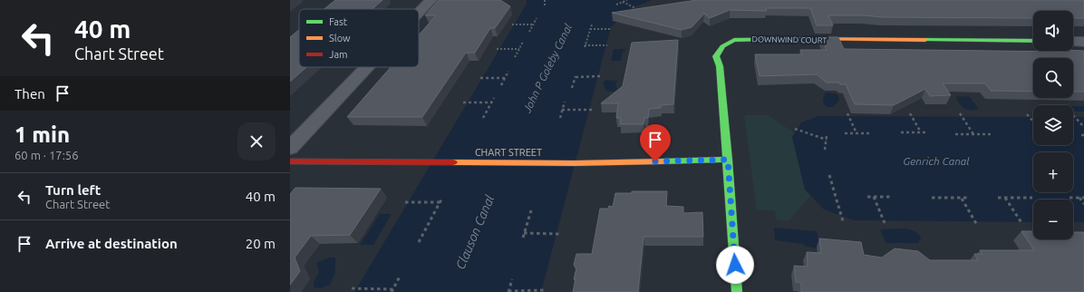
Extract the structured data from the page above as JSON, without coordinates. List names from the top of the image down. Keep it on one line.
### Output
{"streets":{"street":["DOWNWIND COURT","CHART STREET"]},"crossings":[["DOWNWIND COURT","CHART STREET"]],"water":["John P Goleby Canal","Genrich Canal","Clauson Canal"],"legend":["Fast","Slow","Jam"],"page":{"turn":["40 m","Chart Street"],"map_buttons":["+","−"],"then":"Then","heading":["1 min","60 m · 17:56"],"list":[{"name":"Turn left","note":"Chart Street","value":"40 m"},{"name":"Arrive at destination","value":"20 m"}]}}
